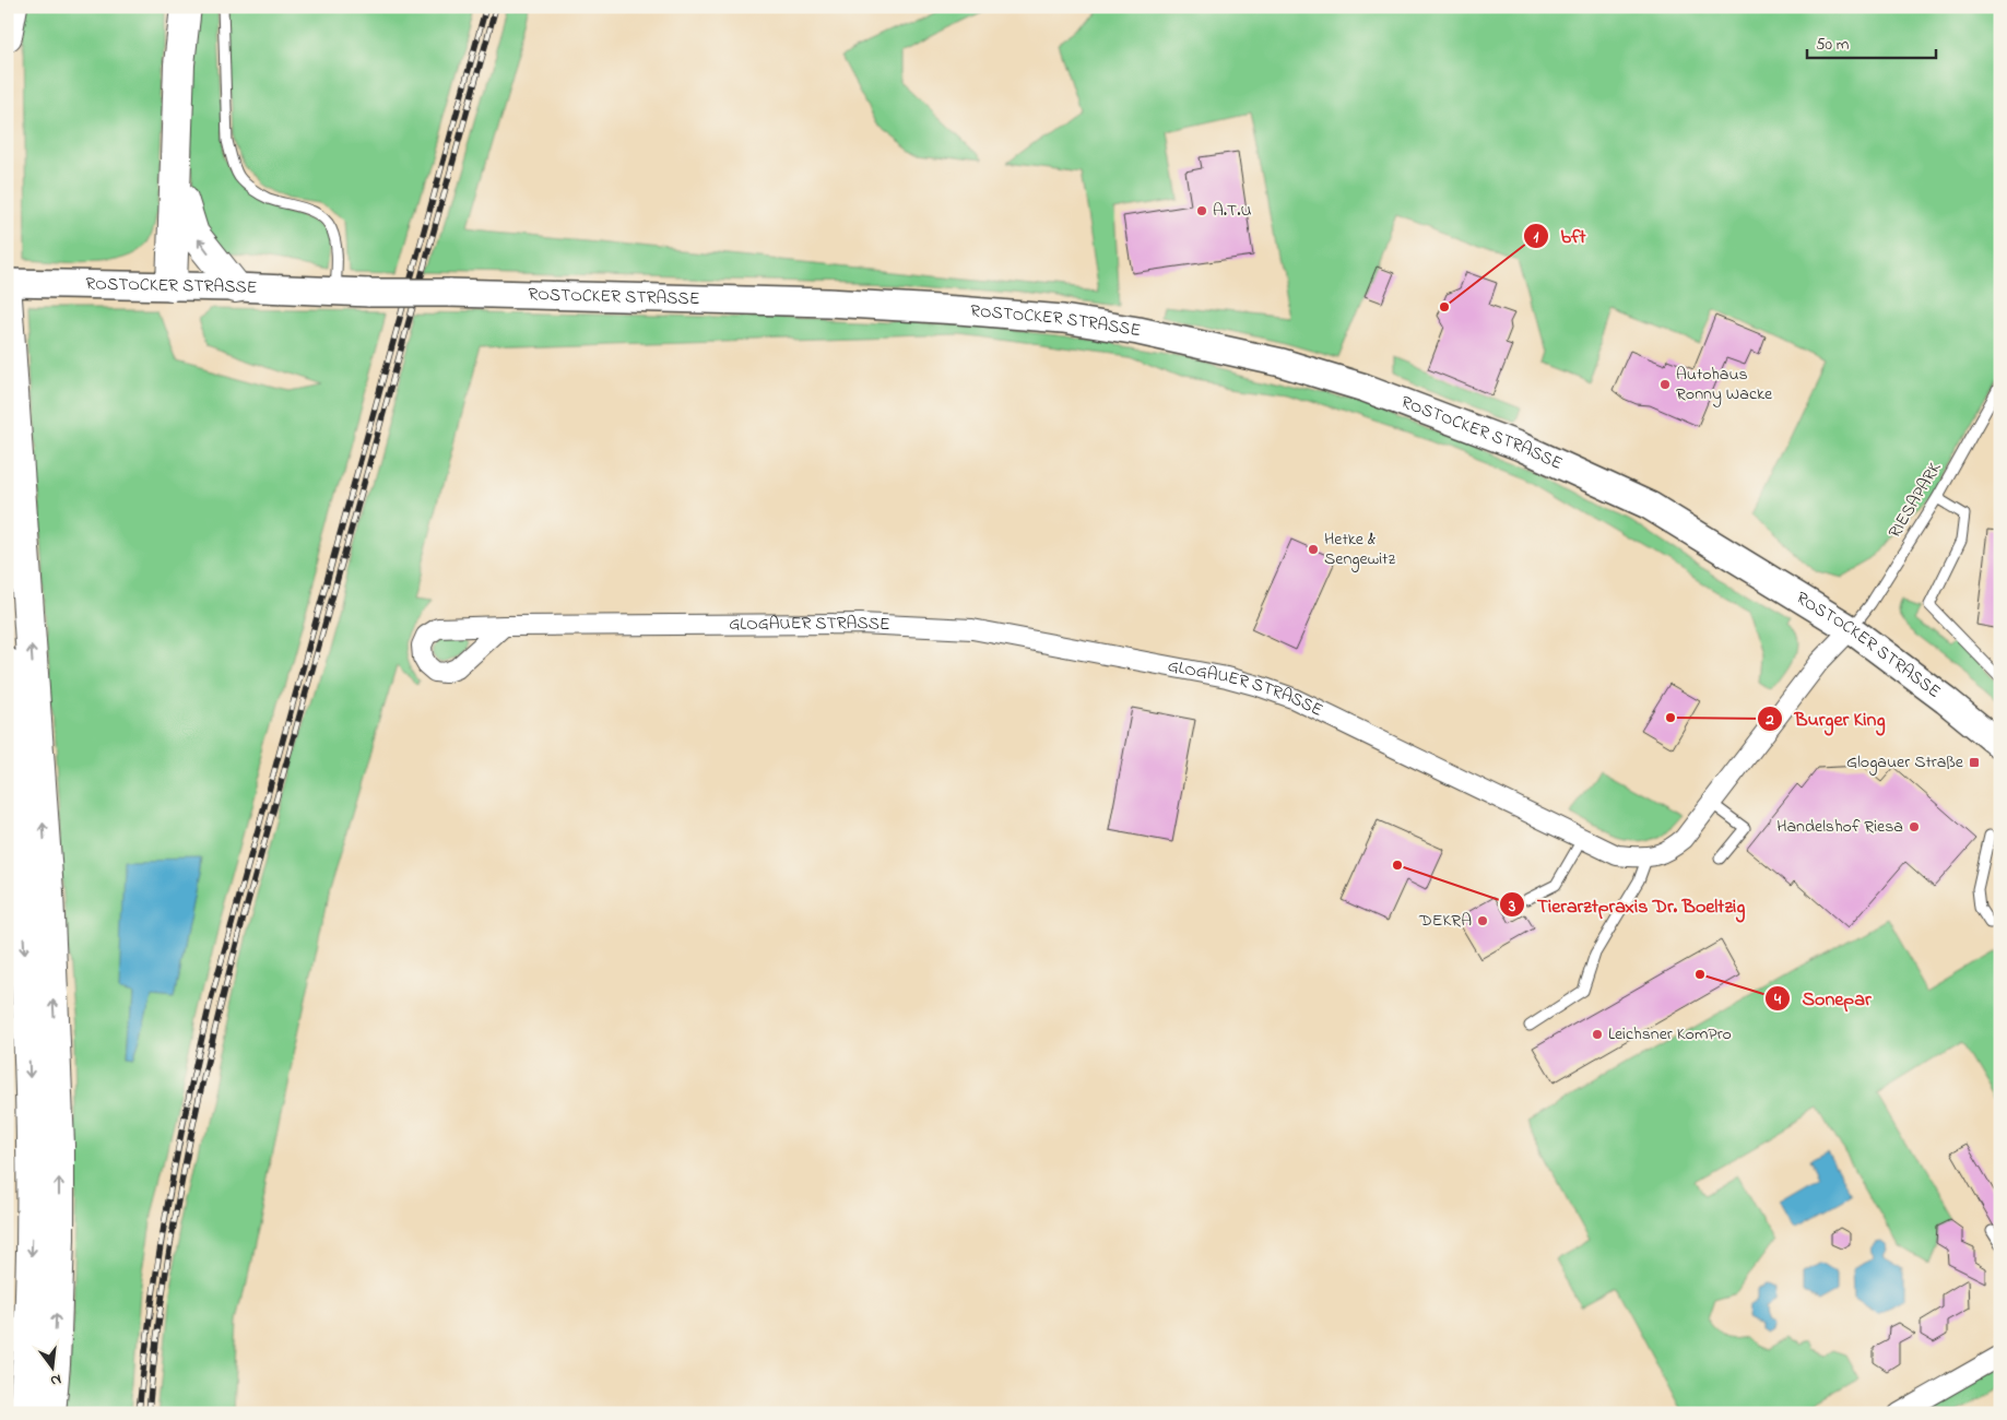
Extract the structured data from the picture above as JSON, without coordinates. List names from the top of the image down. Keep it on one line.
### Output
{"streets":{"street":["ROSTOCKER STRASSE","GLOGAUER STRASSE"],"lane":["RIESAPARK"]},"crossings":[["ROSTOCKER STRASSE","RIESAPARK"],["ROSTOCKER STRASSE","GLOGAUER STRASSE"],["RIESAPARK","GLOGAUER STRASSE"]],"places":{"other":["A.T.U","bft","Autohaus Ronny Wacke","Hetke & Sengewitz","Burger King","Handelshof Riesa","Tierarztpraxis Dr. Boeltzig","DEKRA","Sonepar","Leichsner KomPro"],"transit":["Glogauer Straße"]},"scale_bar":"50 m","north":"bottom"}
